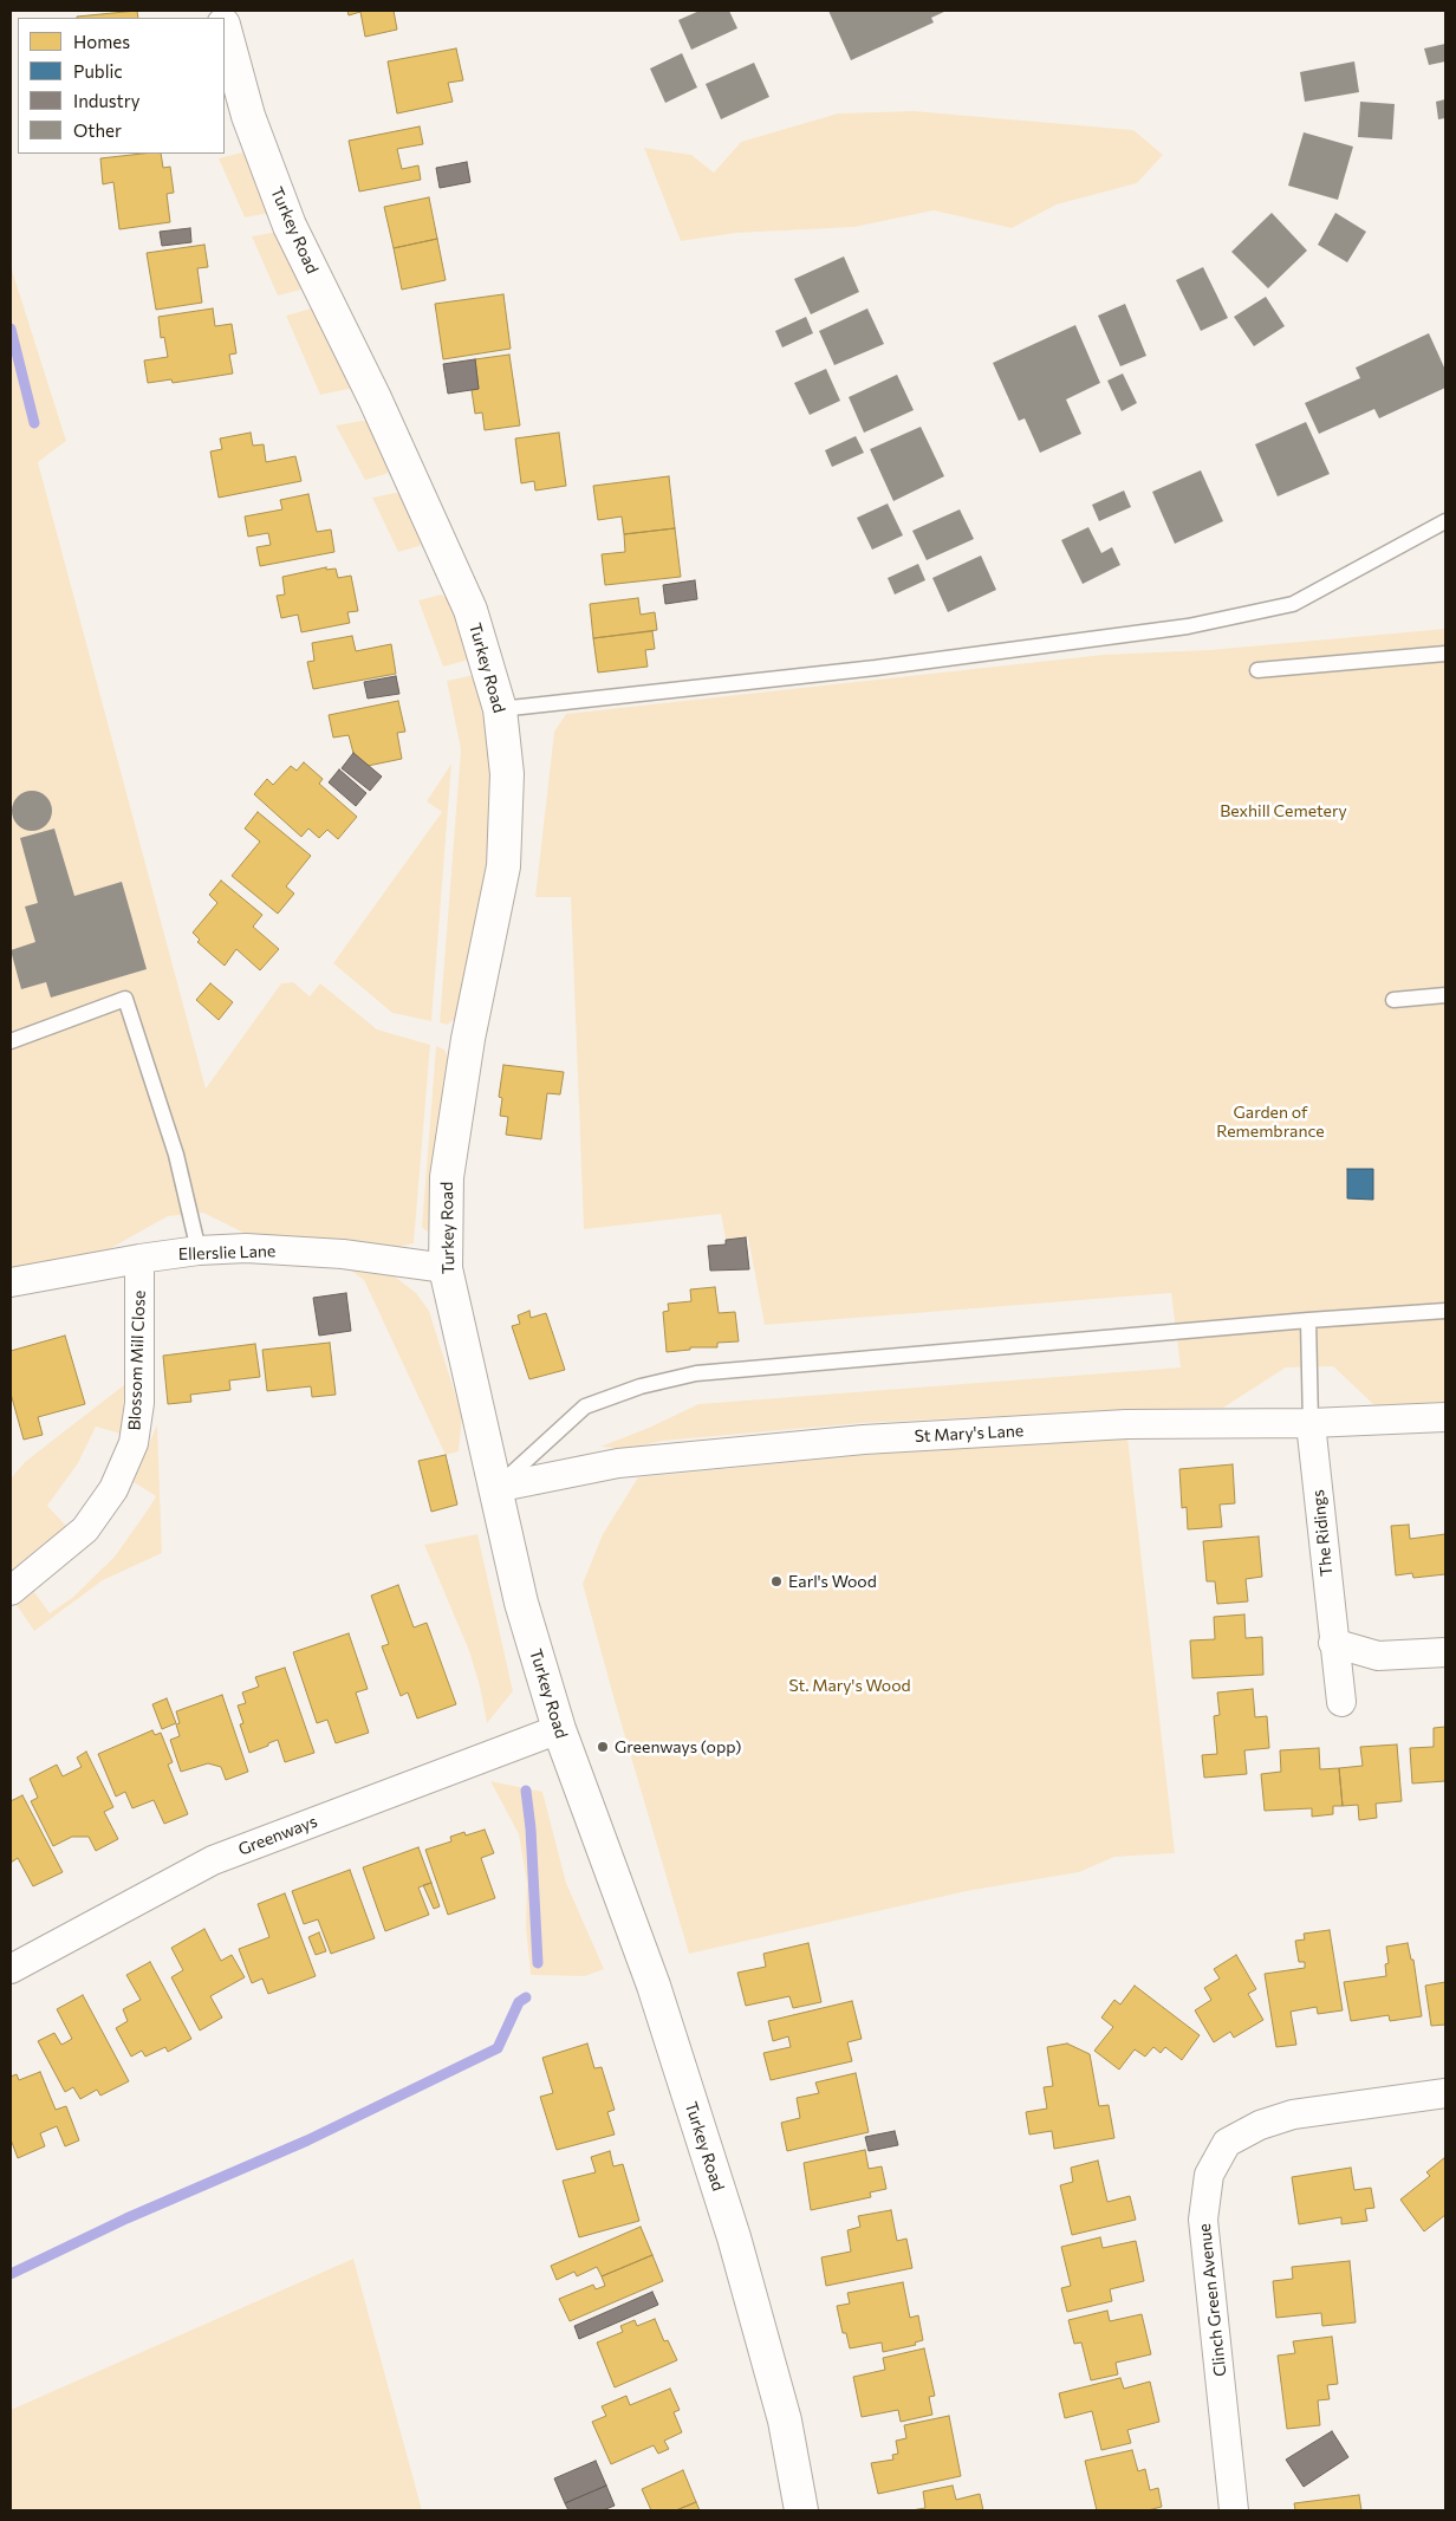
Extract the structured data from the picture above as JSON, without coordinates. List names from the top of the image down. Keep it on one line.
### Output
{"streets":{"street":["Turkey Road","Ellerslie Lane","Blossom Mill Close","St Mary's Lane","The Ridings","Greenways","Clinch Green Avenue"]},"crossings":[["Turkey Road","Ellerslie Lane"],["Turkey Road","St Mary's Lane"],["Turkey Road","Greenways"],["Ellerslie Lane","Blossom Mill Close"],["St Mary's Lane","The Ridings"]],"parks":["Bexhill Cemetery","Garden of Remembrance","St. Mary's Wood"],"places":["Earl's Wood","Greenways (opp)"],"legend":["Homes","Public","Industry","Other"]}
